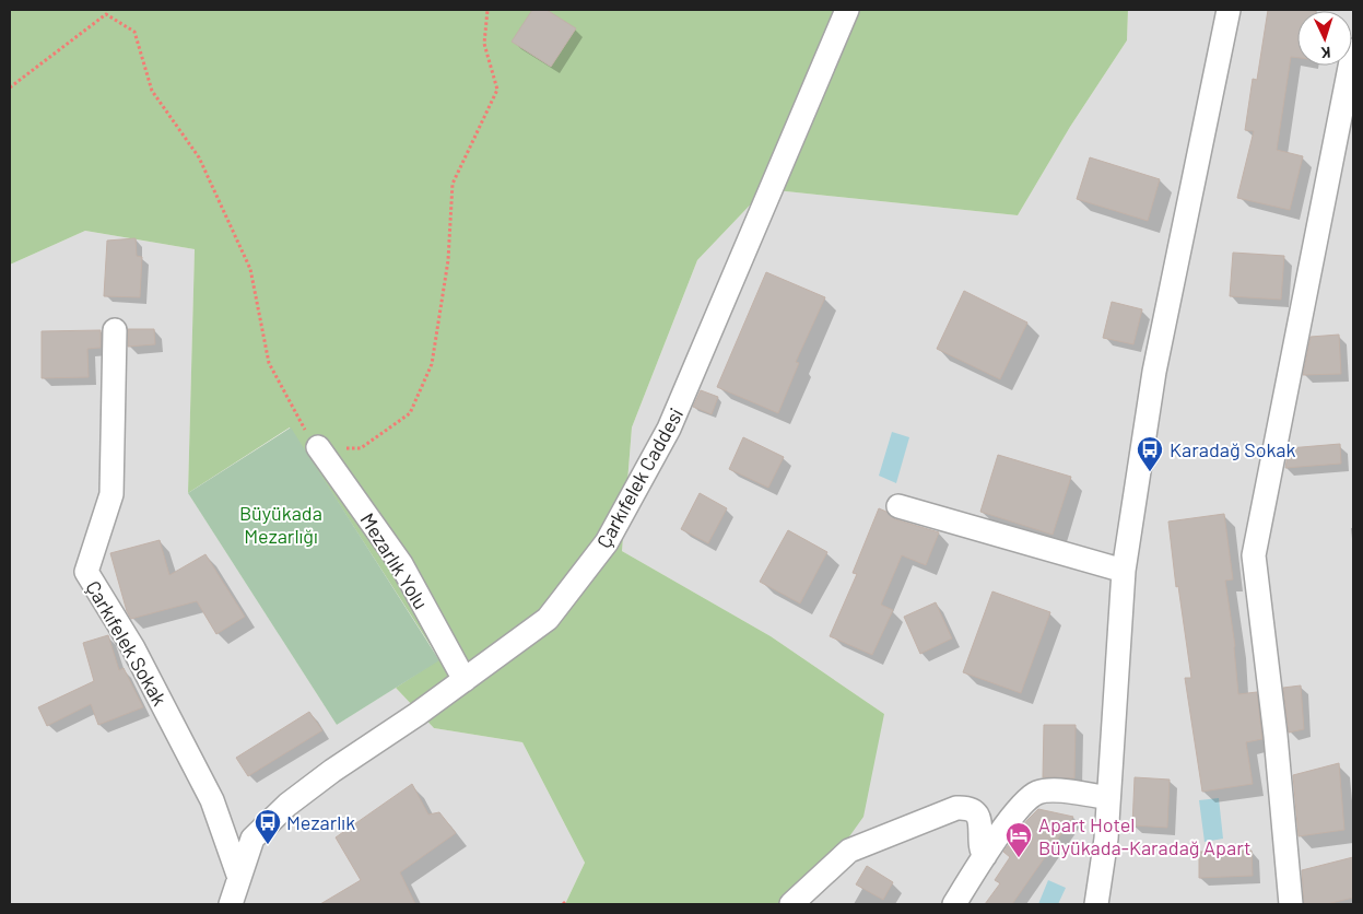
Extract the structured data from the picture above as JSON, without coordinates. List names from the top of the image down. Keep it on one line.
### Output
{"streets":{"street":["Çarkıfelek Caddesi","Mezarlık Yolu","Çarkıfelek Sokak"]},"crossings":[["Çarkıfelek Caddesi","Mezarlık Yolu"],["Çarkıfelek Caddesi","Çarkıfelek Sokak"]],"parks":["Büyükada Mezarlığı"],"places":{"bus stop":["Karadağ Sokak","Mezarlık"],"hotel":["Apart Hotel Büyükada-Karadağ Apart"]},"north":"bottom"}
